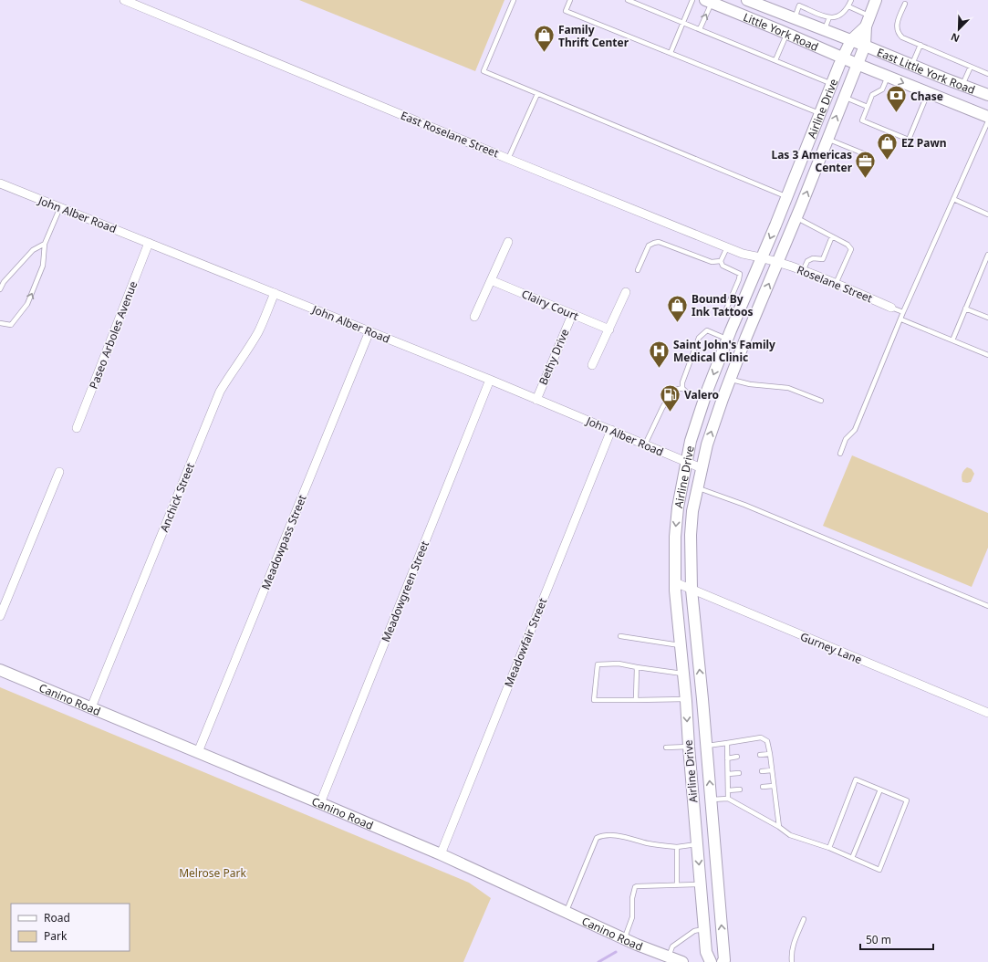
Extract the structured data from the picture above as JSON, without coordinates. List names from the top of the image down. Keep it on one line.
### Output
{"streets":{"main road":["Little York Road","East Little York Road","Airline Drive","Canino Road"],"street":["East Roselane Street","John Alber Road","Roselane Street","Clairy Court","Paseo Arboles Avenue","Bethy Drive","Anchick Street","Meadowpass Street","Meadowgreen Street","Meadowfair Street","Gurney Lane"]},"crossings":[["Little York Road","East Little York Road"],["Little York Road","Airline Drive"],["East Little York Road","Airline Drive"],["Airline Drive","East Roselane Street"],["Airline Drive","John Alber Road"],["Airline Drive","Roselane Street"],["Airline Drive","Gurney Lane"],["East Roselane Street","Roselane Street"],["John Alber Road","Paseo Arboles Avenue"],["John Alber Road","Bethy Drive"],["John Alber Road","Anchick Street"],["John Alber Road","Meadowpass Street"],["John Alber Road","Meadowgreen Street"],["John Alber Road","Meadowfair Street"],["Clairy Court","Bethy Drive"],["Anchick Street","Canino Road"],["Meadowpass Street","Canino Road"],["Meadowgreen Street","Canino Road"],["Meadowfair Street","Canino Road"]],"parks":["Melrose Park"],"places":{"shop":["Family Thrift Center","EZ Pawn","Bound By Ink Tattoos"],"bank":["Chase"],"office":["Las 3 Americas Center"],"hospital":["Saint John's Family Medical Clinic"],"fuel station":["Valero"]},"legend":["Road","Park"],"scale_bar":"50 m","north":"bottom left"}
